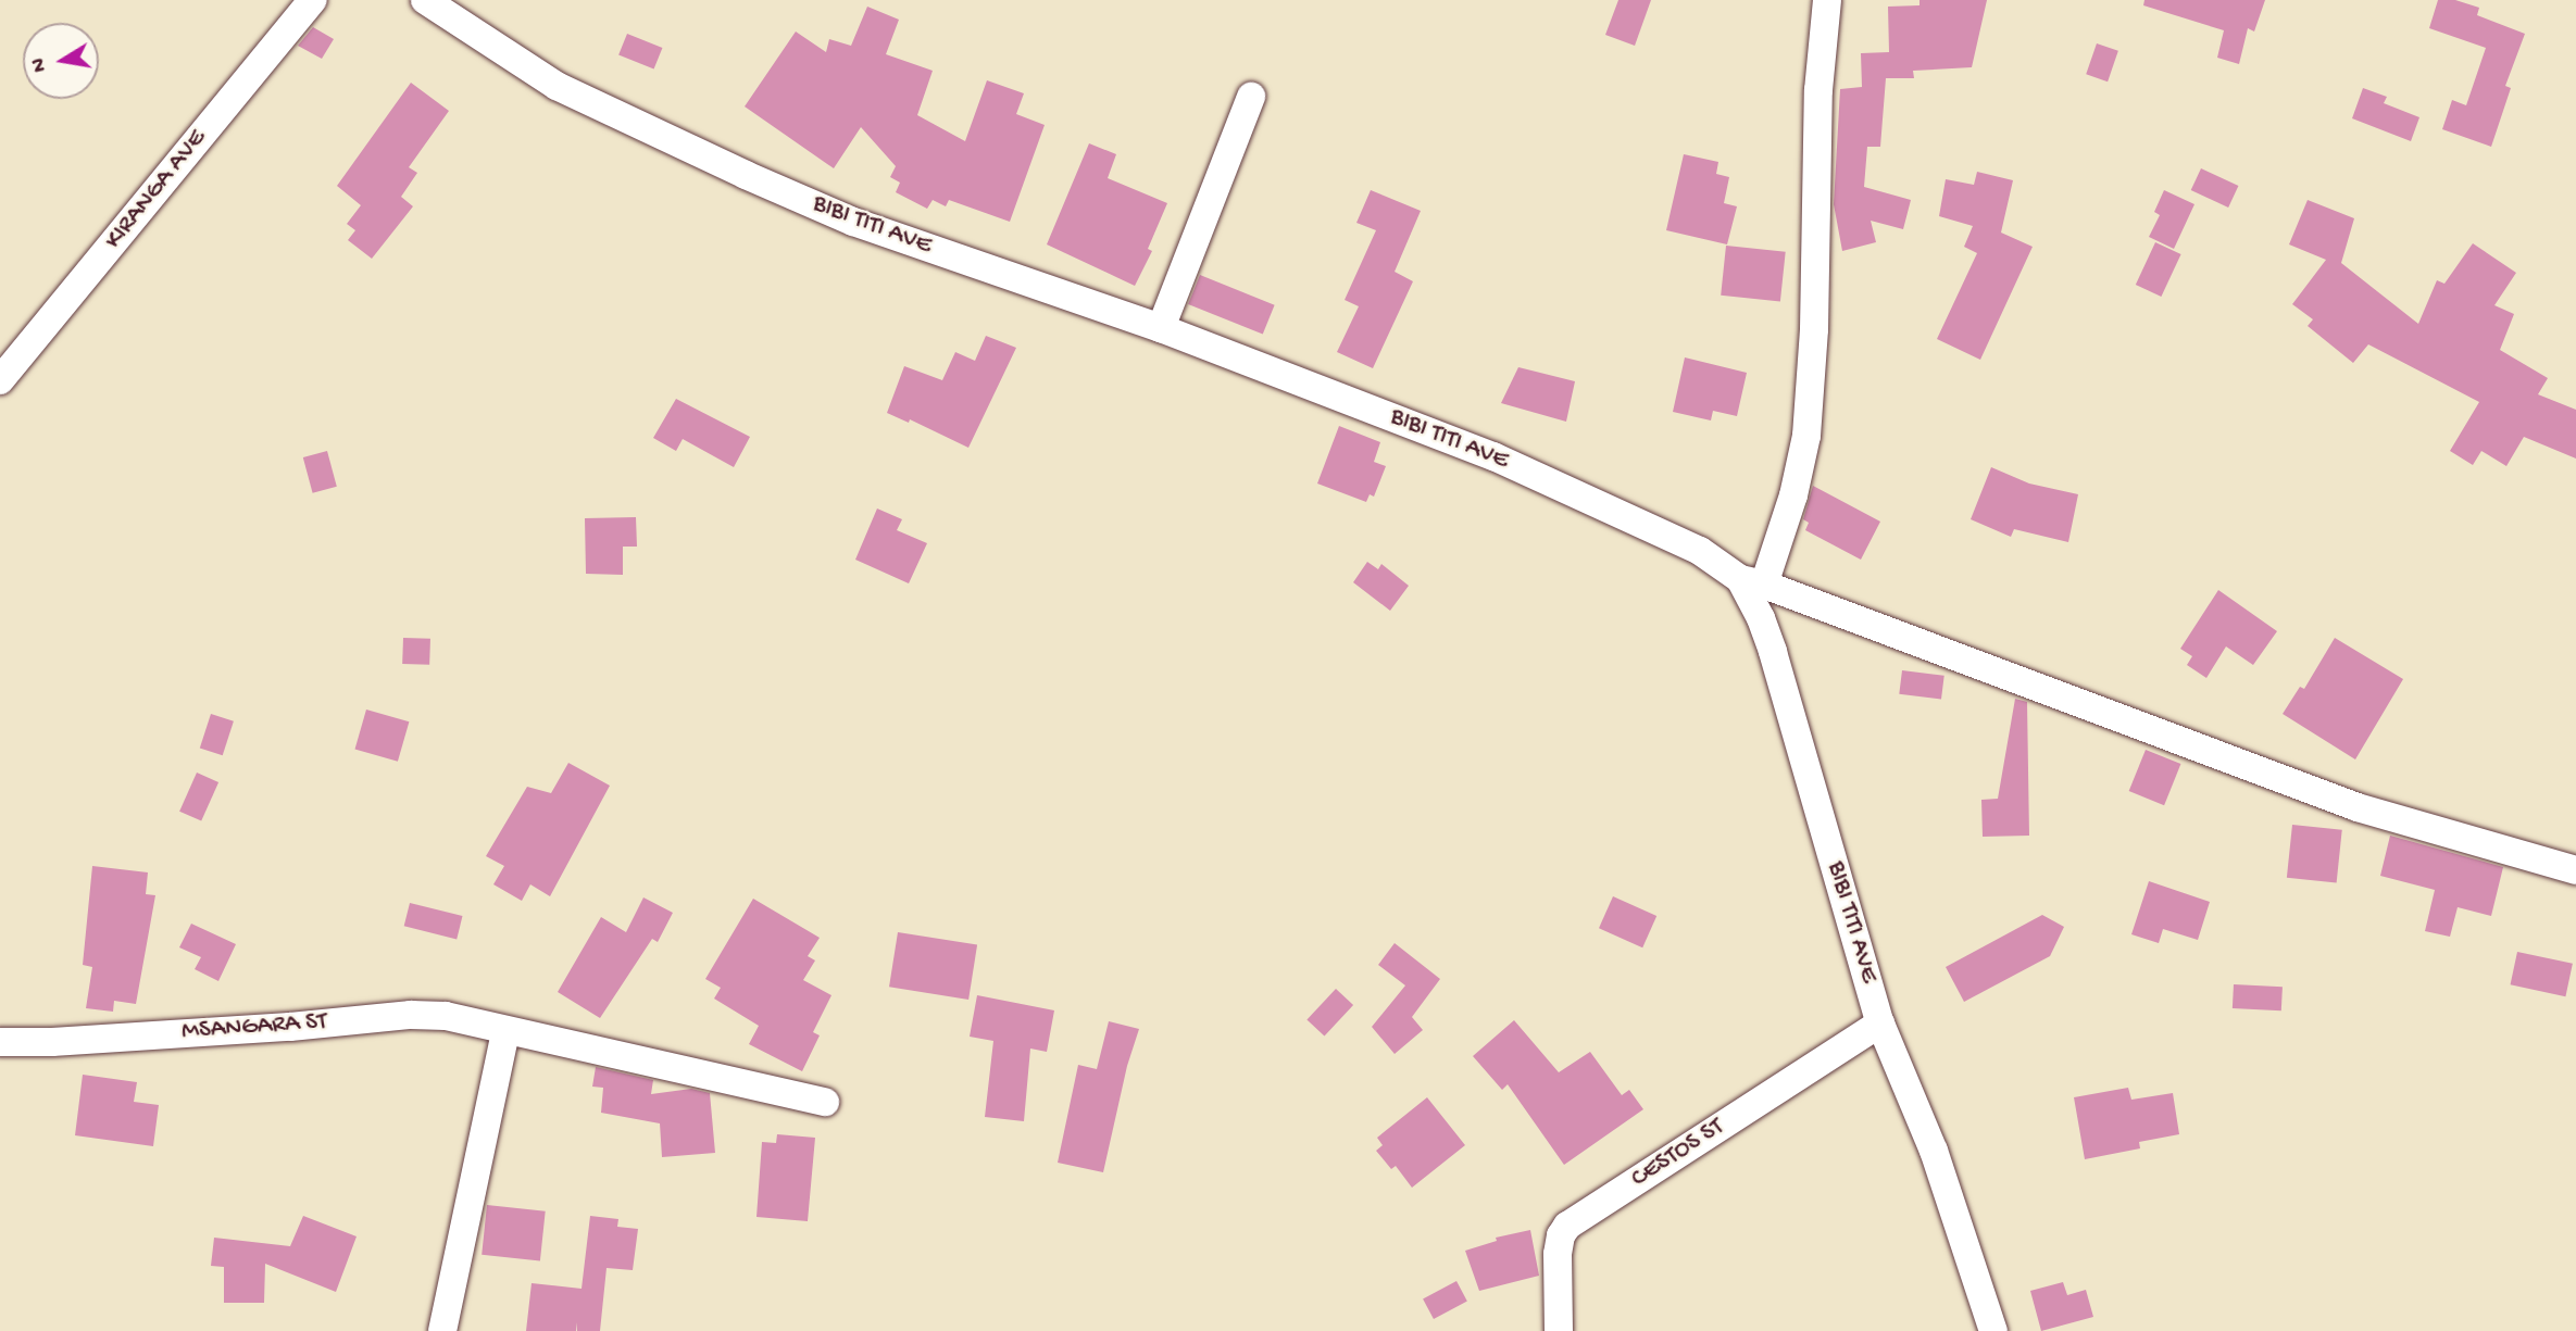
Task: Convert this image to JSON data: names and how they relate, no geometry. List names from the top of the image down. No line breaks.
{"streets":{"street":["KIRANGA AVE","BIBI TITI AVE","MSANGARA ST","CESTOS ST"]},"crossings":[["BIBI TITI AVE","CESTOS ST"]],"north":"left"}
